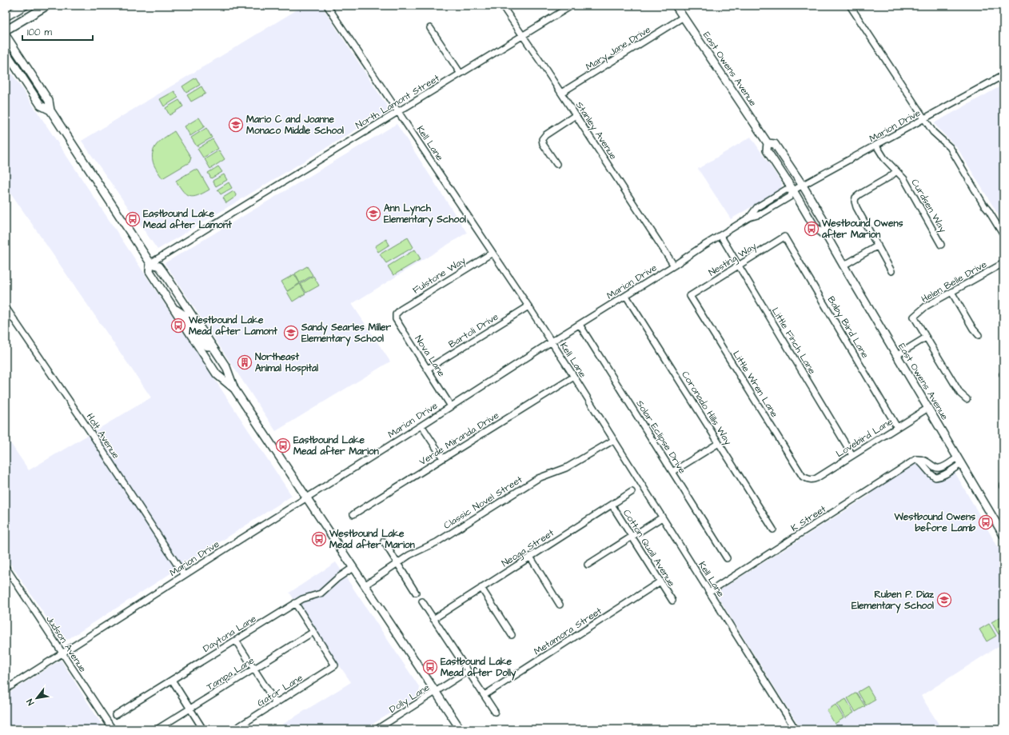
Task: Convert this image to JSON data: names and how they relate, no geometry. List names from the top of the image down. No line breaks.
{"streets":{"main road":["East Owens Avenue"],"street":["Mary Jane Drive","North Lamont Street","Marion Drive","Stanley Avenue","Kell Lane","Curdsen Way","Nesting Way","Fulstone Way","Helen Belle Drive","Baby Bird Lane","Bartoli Drive","Little Finch Lane","Nova Lane","Little Wren Lane","Coronado Hills Way","Holt Avenue","Solar Eclipse Drive","Lovebird Lane","Verde Miranda Drive","Classic Novel Street","K Street","Neoga Street","Cotton Quail Avenue","Metamora Street","Daytona Lane","Judson Avenue","Tampa Lane","Gator Lane","Dolly Lane"]},"crossings":[["Mary Jane Drive","East Owens Avenue"],["Mary Jane Drive","Stanley Avenue"],["East Owens Avenue","Marion Drive"],["East Owens Avenue","Lovebird Lane"],["North Lamont Street","Stanley Avenue"],["North Lamont Street","Kell Lane"],["Marion Drive","Stanley Avenue"],["Marion Drive","Kell Lane"],["Marion Drive","Curdsen Way"],["Marion Drive","Little Finch Lane"],["Marion Drive","Nova Lane"],["Marion Drive","Coronado Hills Way"],["Marion Drive","Holt Avenue"],["Marion Drive","Solar Eclipse Drive"],["Marion Drive","Judson Avenue"],["Kell Lane","Fulstone Way"],["Kell Lane","Bartoli Drive"],["Kell Lane","Verde Miranda Drive"],["Kell Lane","Classic Novel Street"],["Kell Lane","K Street"],["Nesting Way","Baby Bird Lane"],["Nesting Way","Little Finch Lane"],["Nesting Way","Little Wren Lane"],["Fulstone Way","Nova Lane"],["Baby Bird Lane","Lovebird Lane"],["Bartoli Drive","Nova Lane"],["Little Finch Lane","Lovebird Lane"],["Little Wren Lane","Lovebird Lane"],["Neoga Street","Cotton Quail Avenue"],["Cotton Quail Avenue","Metamora Street"],["Tampa Lane","Gator Lane"]],"places":{"school or university":["Mario C and Joanne Monaco Middle School","Ann Lynch Elementary School","Sandy Searles Miller Elementary School","Ruben P. Diaz Elementary School"],"bus stop":["Eastbound Lake Mead after Lamont","Westbound Owens after Marion","Westbound Lake Mead after Lamont","Eastbound Lake Mead after Marion","Westbound Owens before Lamb","Westbound Lake Mead after Marion","Eastbound Lake Mead after Dolly"],"building":["Northeast Animal Hospital"]},"scale_bar":"100 m","north":"bottom left"}
